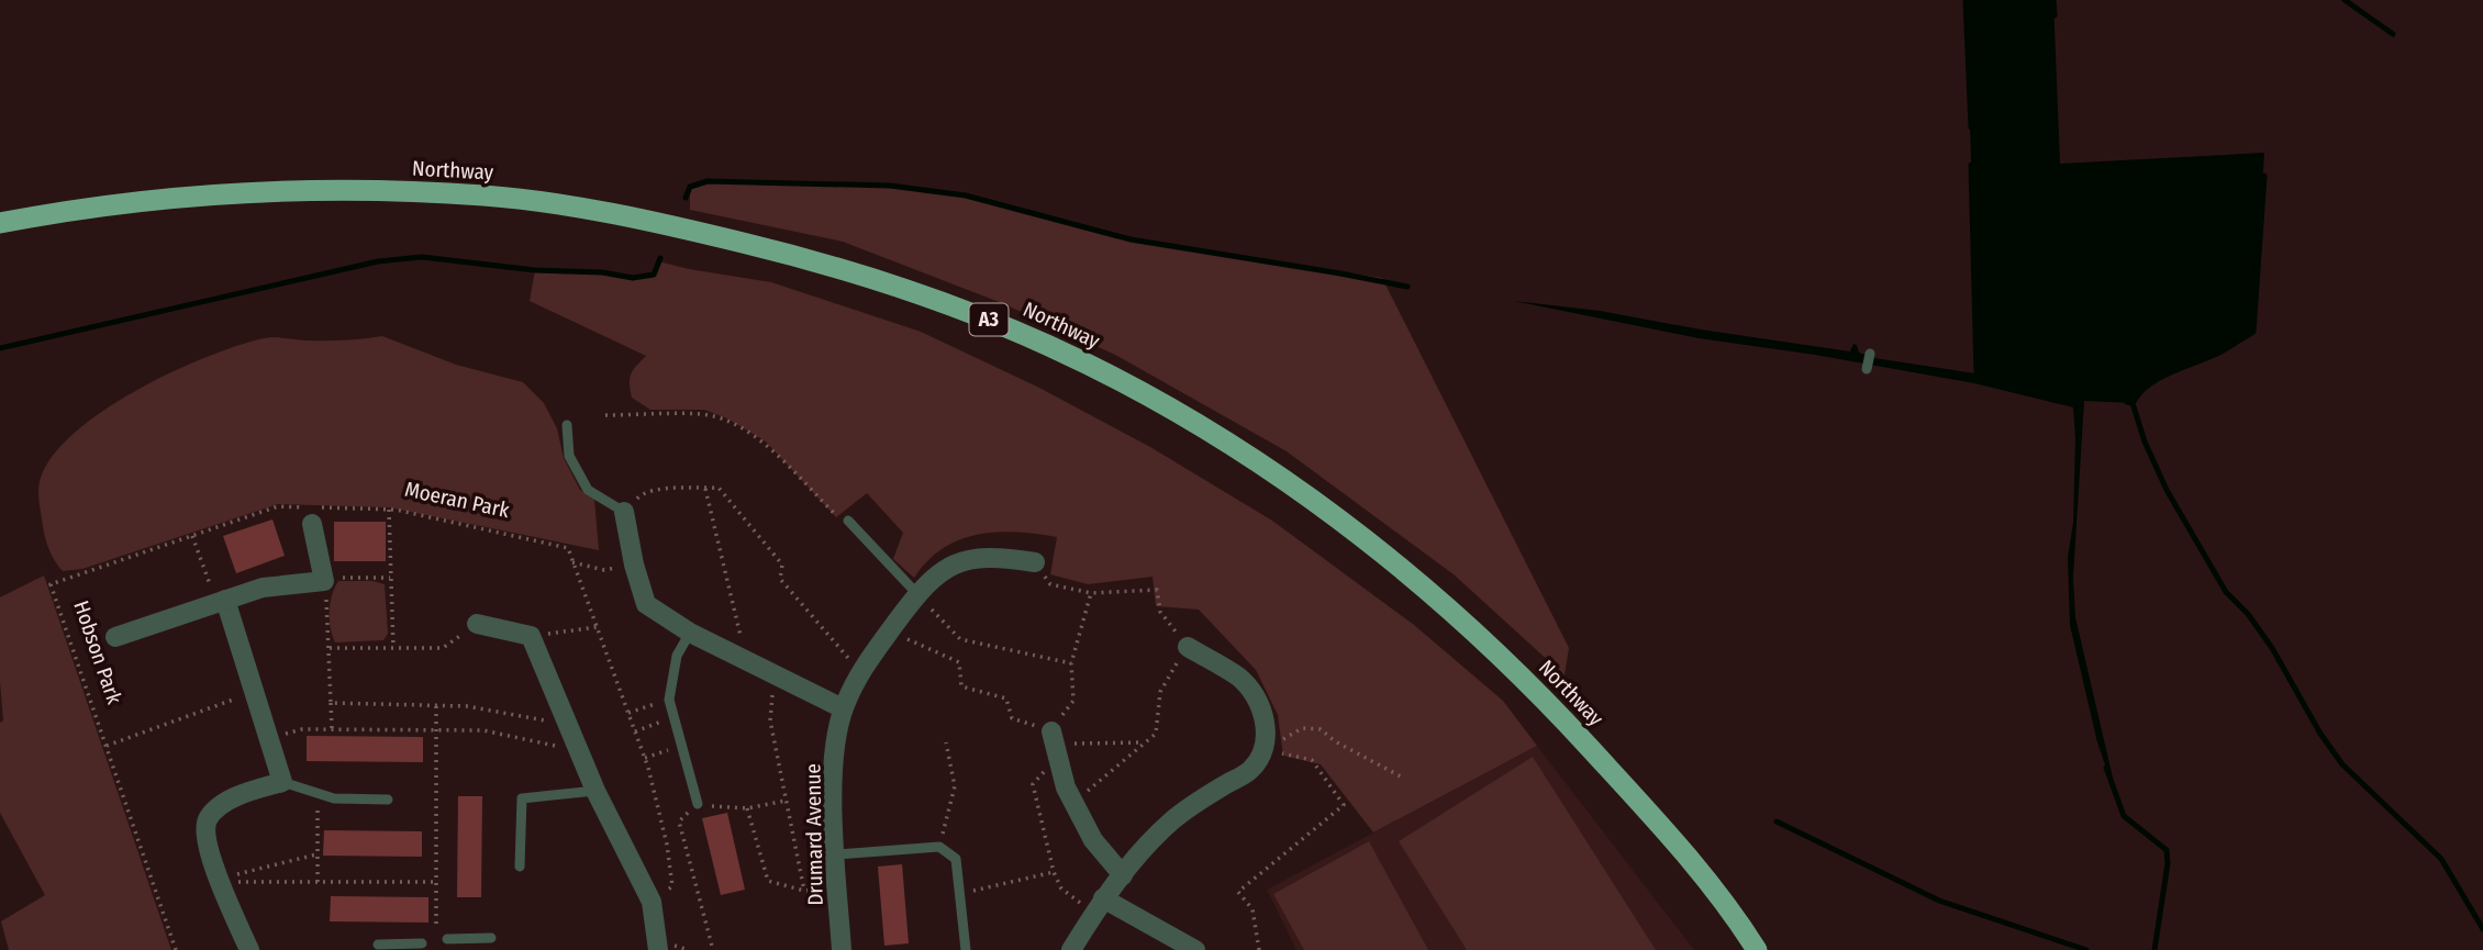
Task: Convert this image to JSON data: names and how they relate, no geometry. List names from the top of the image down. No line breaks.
{"streets":{"highway":["Northway","A3"],"street":["Hobson Park","Drumard Avenue"],"path":["Moeran Park"]}}
